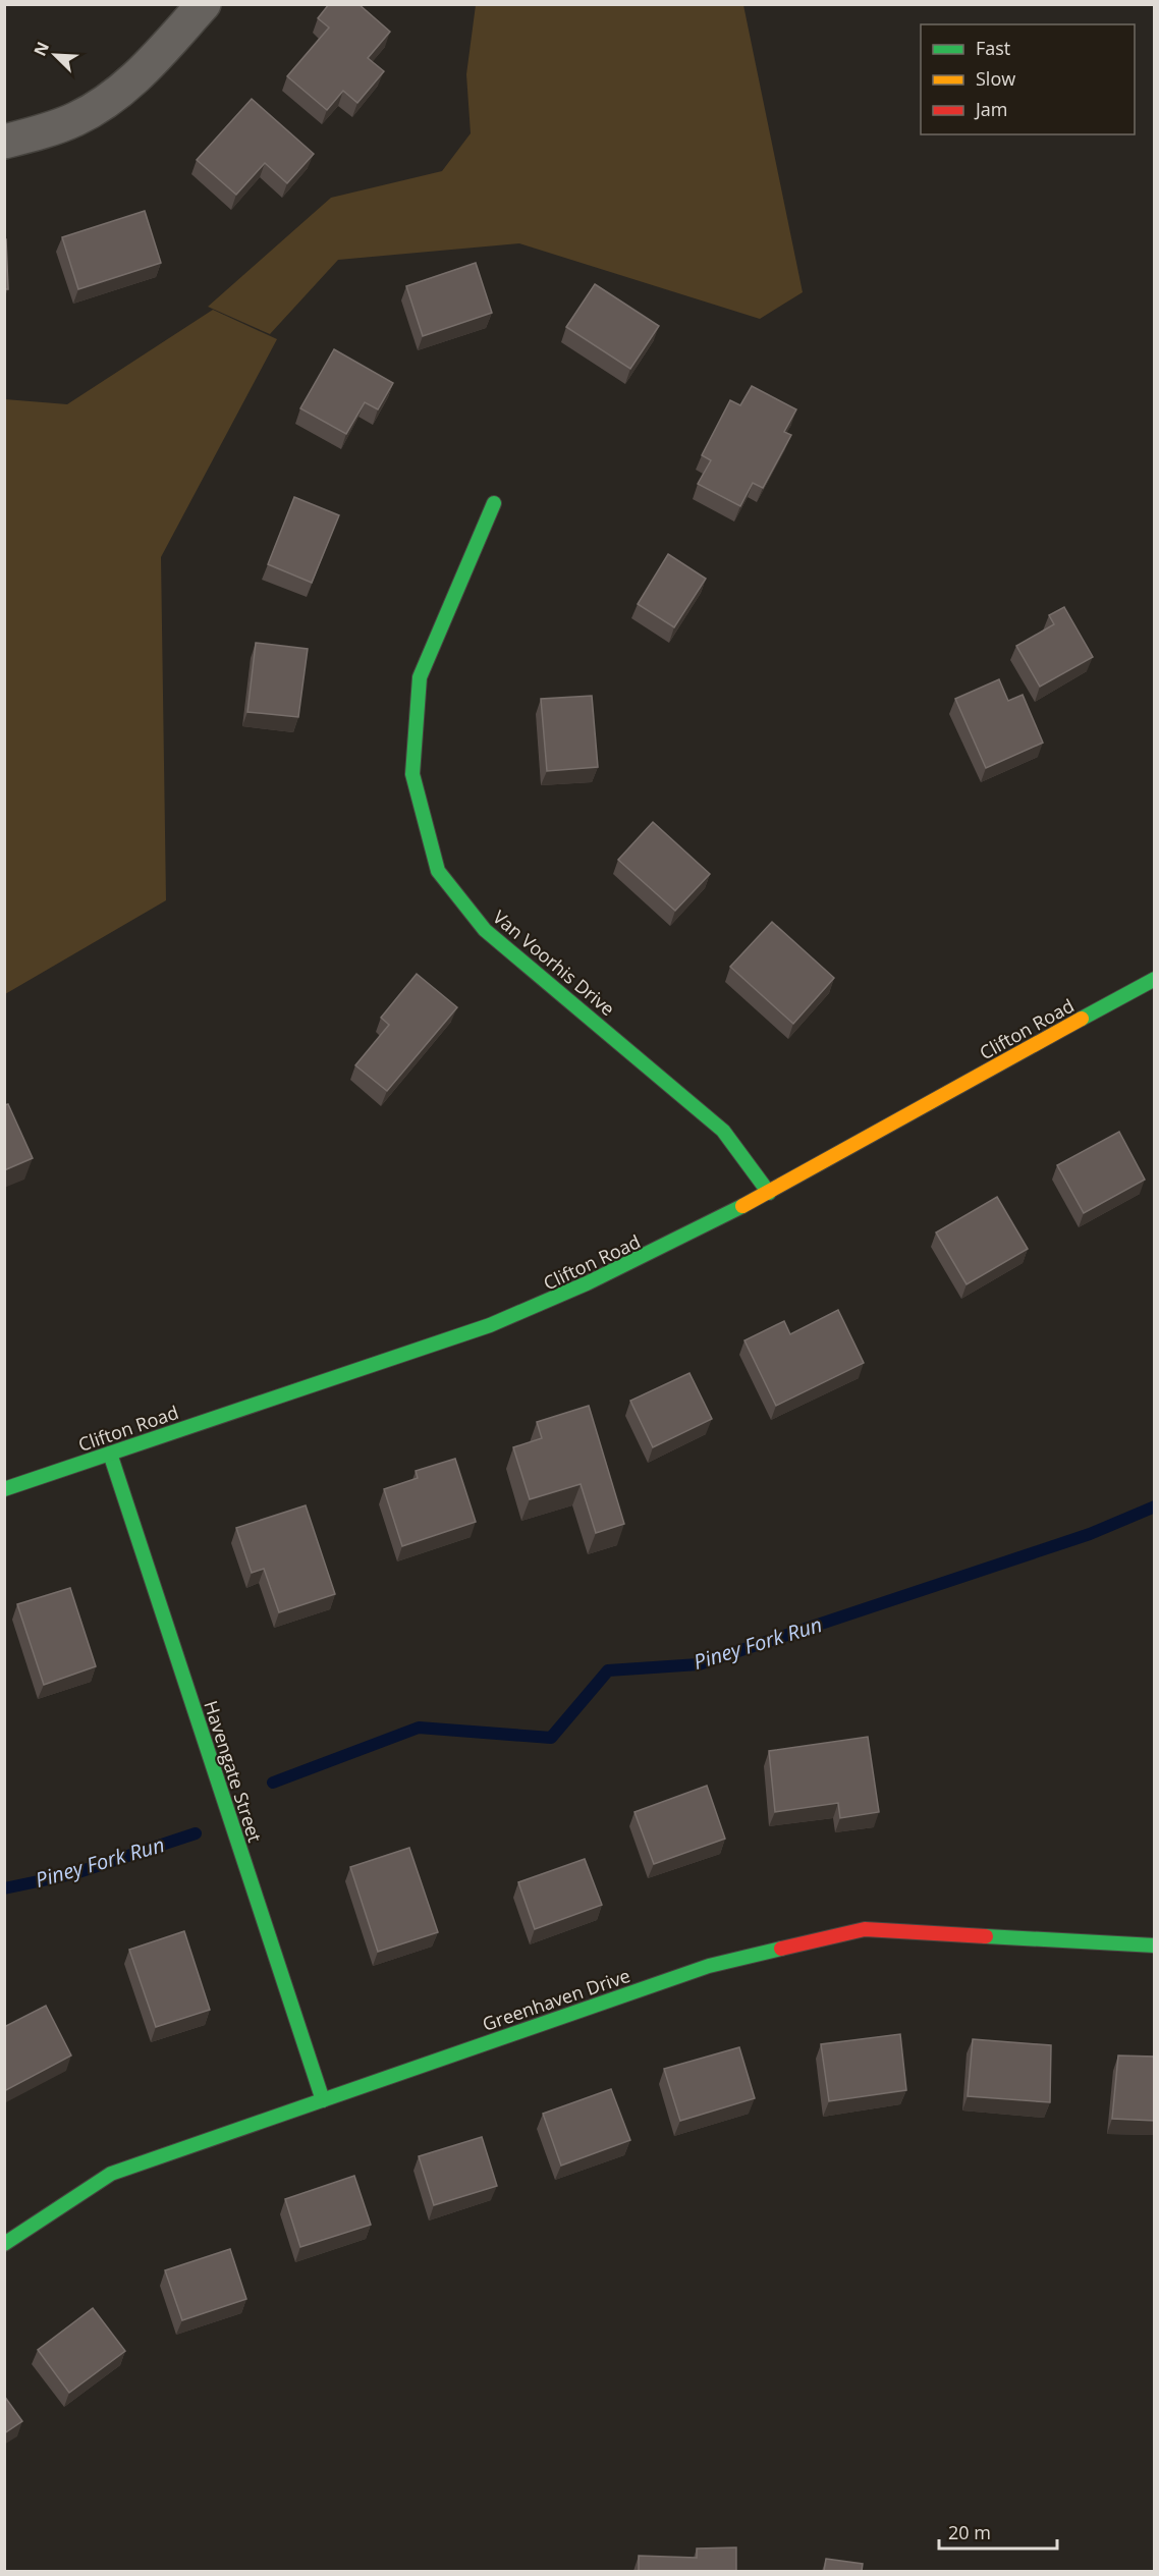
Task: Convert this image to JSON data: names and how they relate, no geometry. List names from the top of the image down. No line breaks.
{"streets":{"street":["Van Voorhis Drive","Clifton Road","Havengate Street","Greenhaven Drive"]},"crossings":[["Van Voorhis Drive","Clifton Road"],["Clifton Road","Havengate Street"],["Havengate Street","Greenhaven Drive"]],"water":["Piney Fork Run"],"legend":["Fast","Slow","Jam"],"scale_bar":"20 m","north":"top left"}
